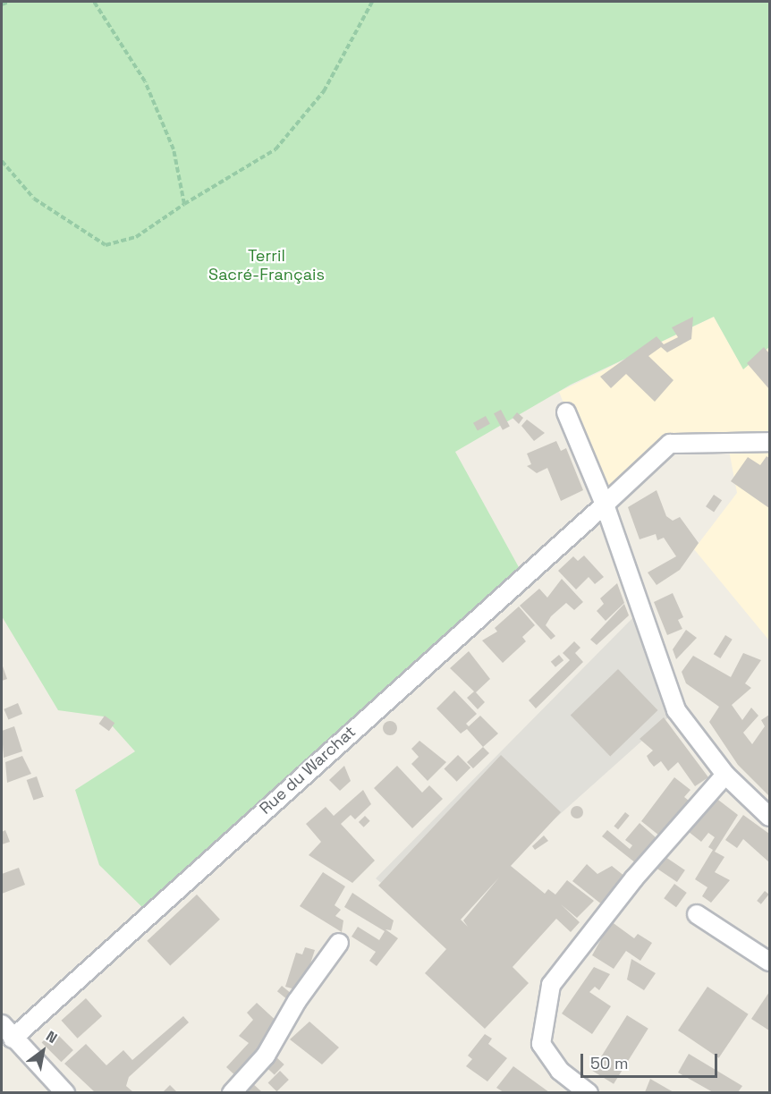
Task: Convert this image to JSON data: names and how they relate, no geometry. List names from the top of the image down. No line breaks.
{"streets":{"street":["Rue du Warchat"]},"parks":["Terril Sacré-Français"],"scale_bar":"50 m","north":"top right"}
